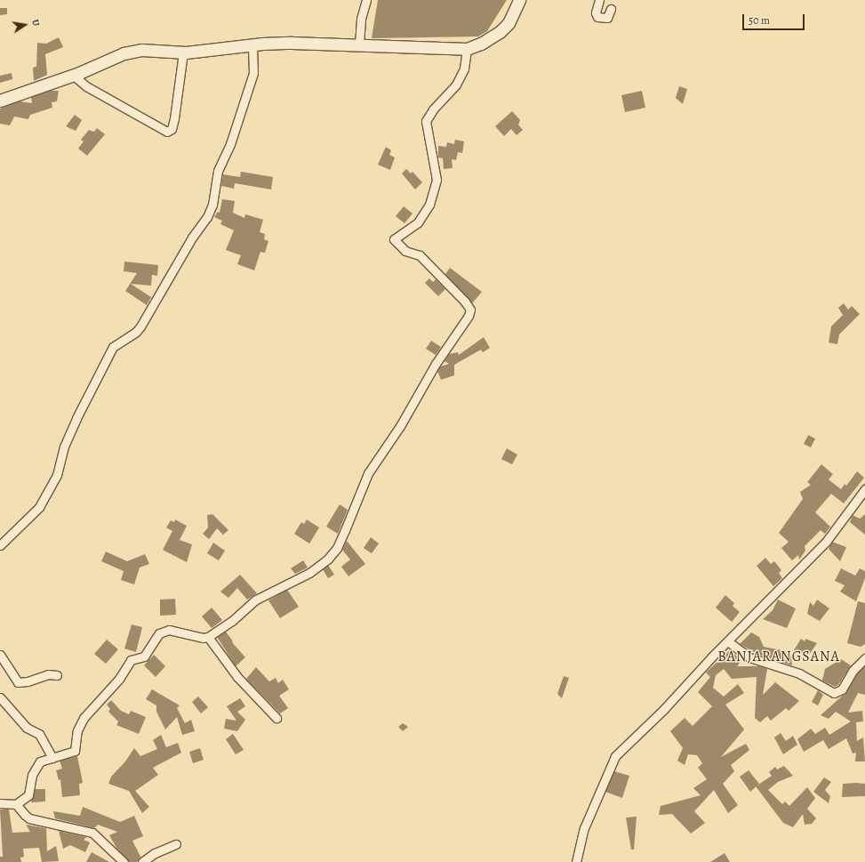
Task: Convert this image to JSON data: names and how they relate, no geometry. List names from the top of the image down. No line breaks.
{"districts":["BANJARANGSANA"],"scale_bar":"50 m","north":"right"}
